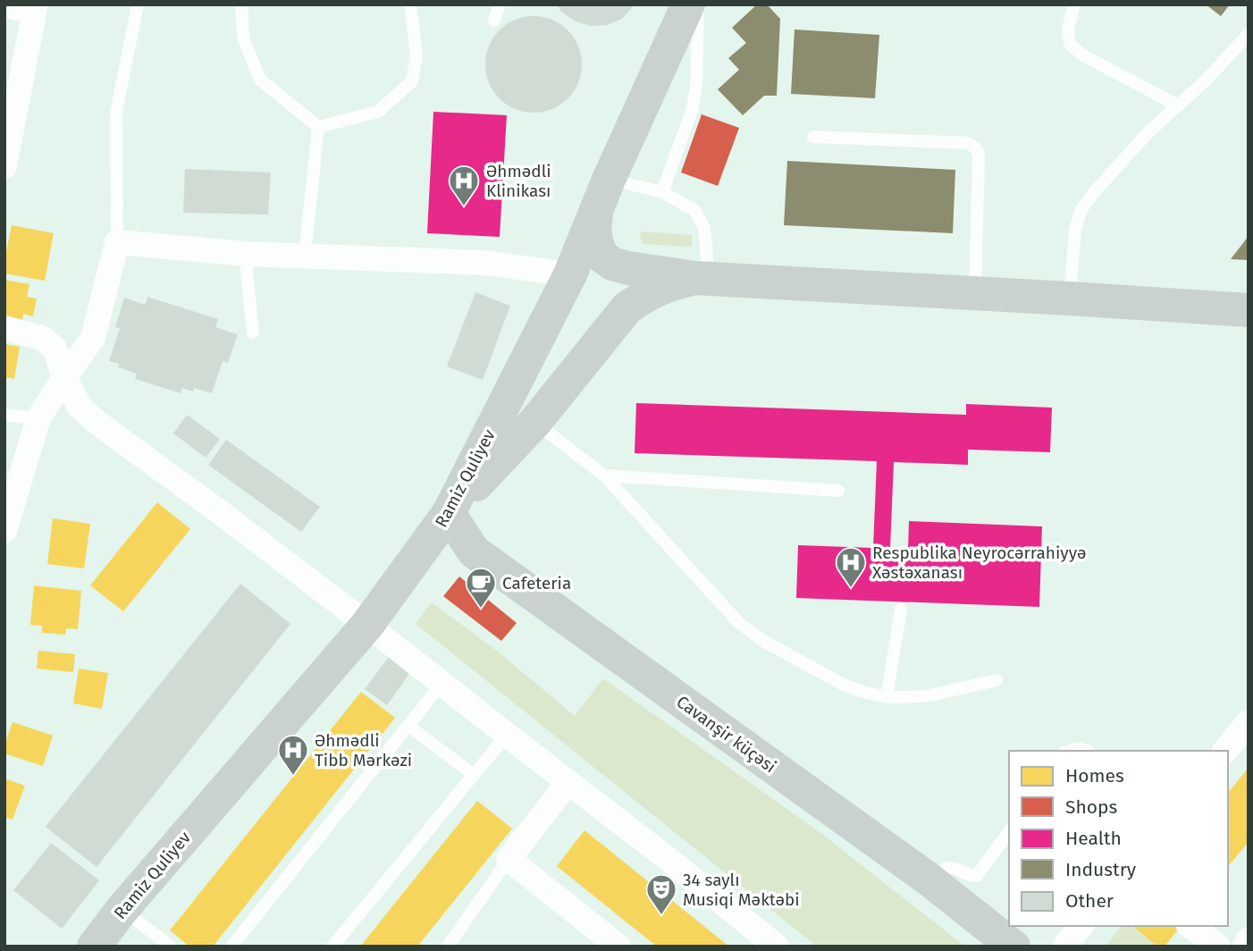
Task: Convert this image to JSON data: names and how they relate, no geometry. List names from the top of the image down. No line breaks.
{"streets":{"main road":["Ramiz Quliyev","Cavanşir küçəsi"]},"crossings":[["Ramiz Quliyev","Cavanşir küçəsi"]],"places":{"hospital":["Əhmədli Klinikası","Respublika Neyrocərrahiyyə Xəstəxanası","Əhmədli Tibb Mərkəzi"],"cafe":["Cafeteria"],"theatre":["34 saylı Musiqi Məktəbi"]},"legend":["Homes","Shops","Health","Industry","Other"]}
